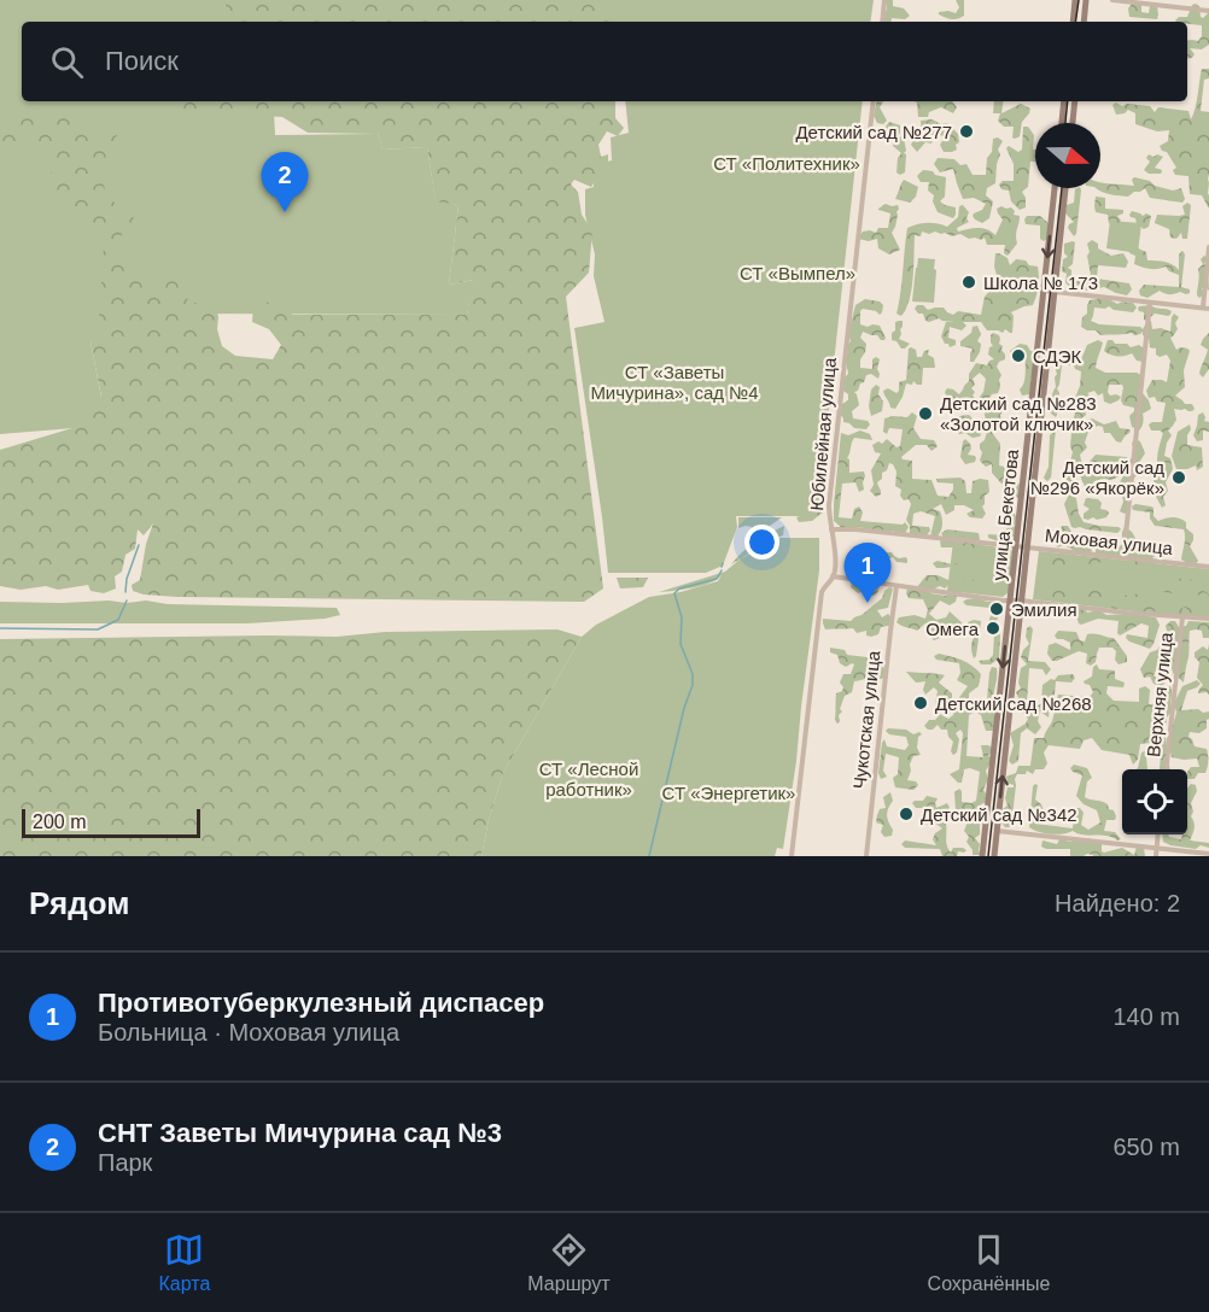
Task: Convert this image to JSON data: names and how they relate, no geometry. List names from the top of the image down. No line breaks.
{"streets":{"main road":["улица Бекетова"],"street":["Юбилейная улица","Моховая улица","Верхняя улица","Чукотская улица"]},"crossings":[["Юбилейная улица","Моховая улица"],["улица Бекетова","Моховая улица"]],"parks":["СТ «Политехник»","СТ «Вымпел»","СТ «Заветы Мичурина», сад №4","СТ «Лесной работник»","СТ «Энергетик»"],"places":["Детский сад №277","Школа № 173","СДЭК","Детский сад №283 «Золотой ключик»","Детский сад №296 «Якорёк»","Эмилия","Омега","Детский сад №268","Детский сад №342"],"scale_bar":"200 m","north":"right","page":{"search":"Поиск","pins":["2","1"],"scale":"200 m","heading":["Рядом","Найдено: 2"],"list":[{"mark":"1","name":"Противотуберкулезный диспасер","note":"Больница · Моховая улица","value":"140 m"},{"mark":"2","name":"СНТ Заветы Мичурина сад №3","note":"Парк","value":"650 m"}],"nav":["Карта","Маршрут","Сохранённые"]}}
